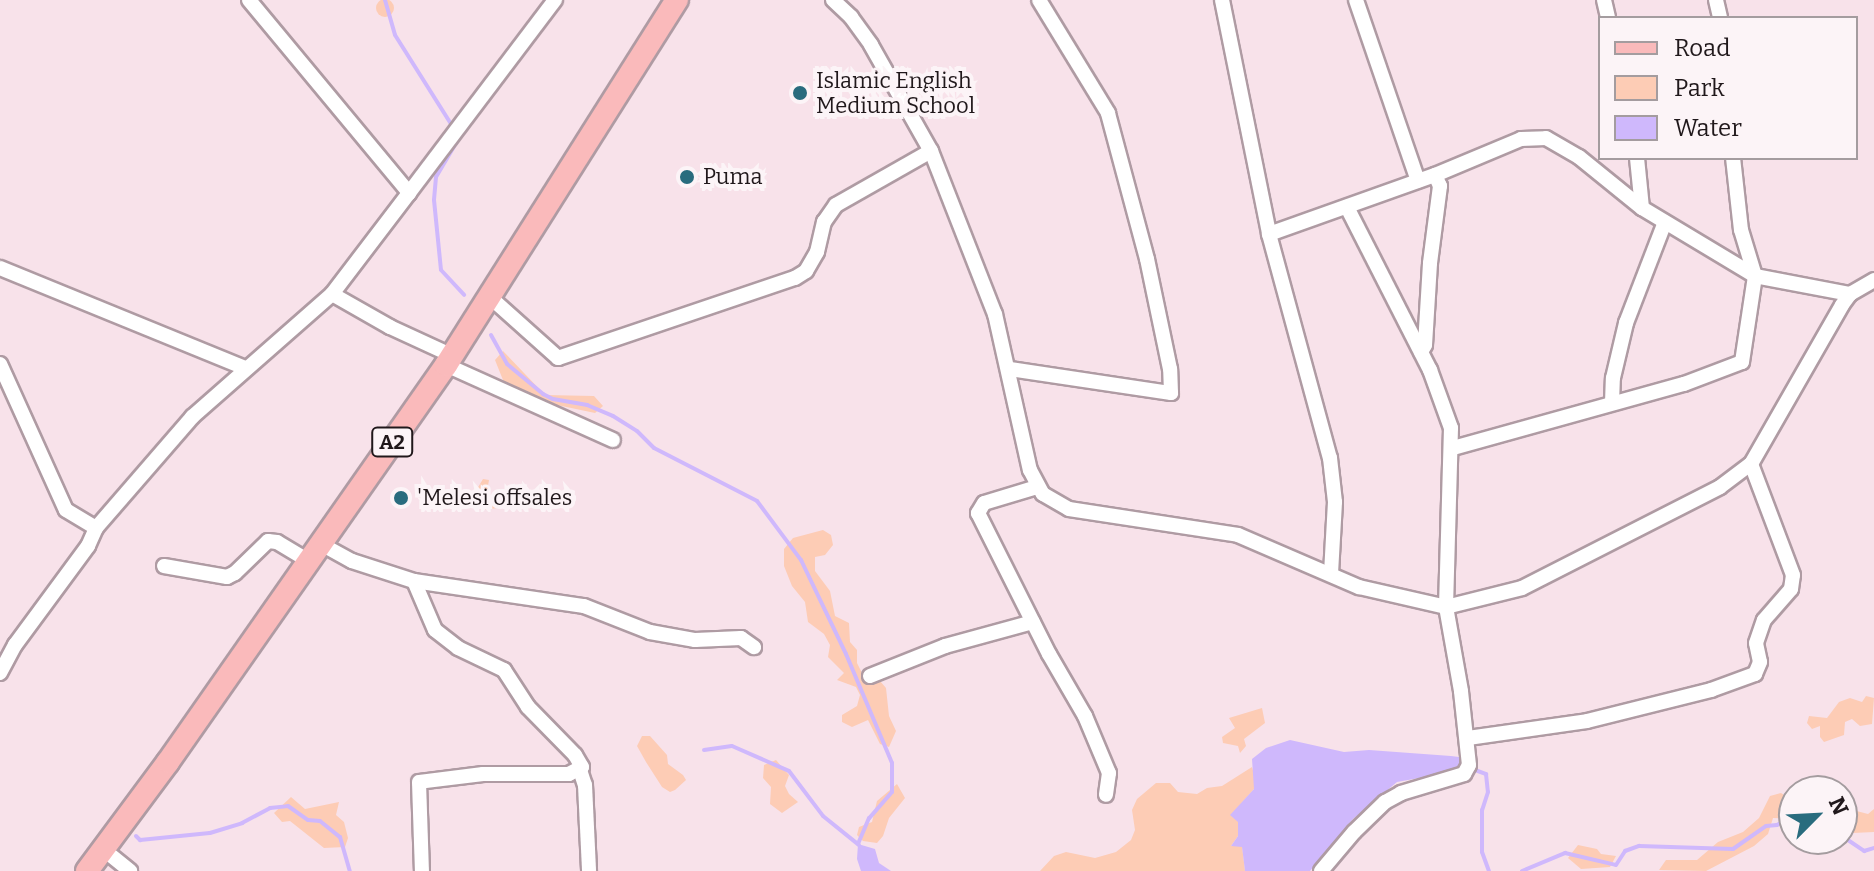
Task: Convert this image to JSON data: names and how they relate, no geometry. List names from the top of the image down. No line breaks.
{"streets":{"main road":["A2"]},"places":["Islamic English Medium School","Puma","'Melesi offsales"],"legend":["Road","Park","Water"],"north":"top right"}
